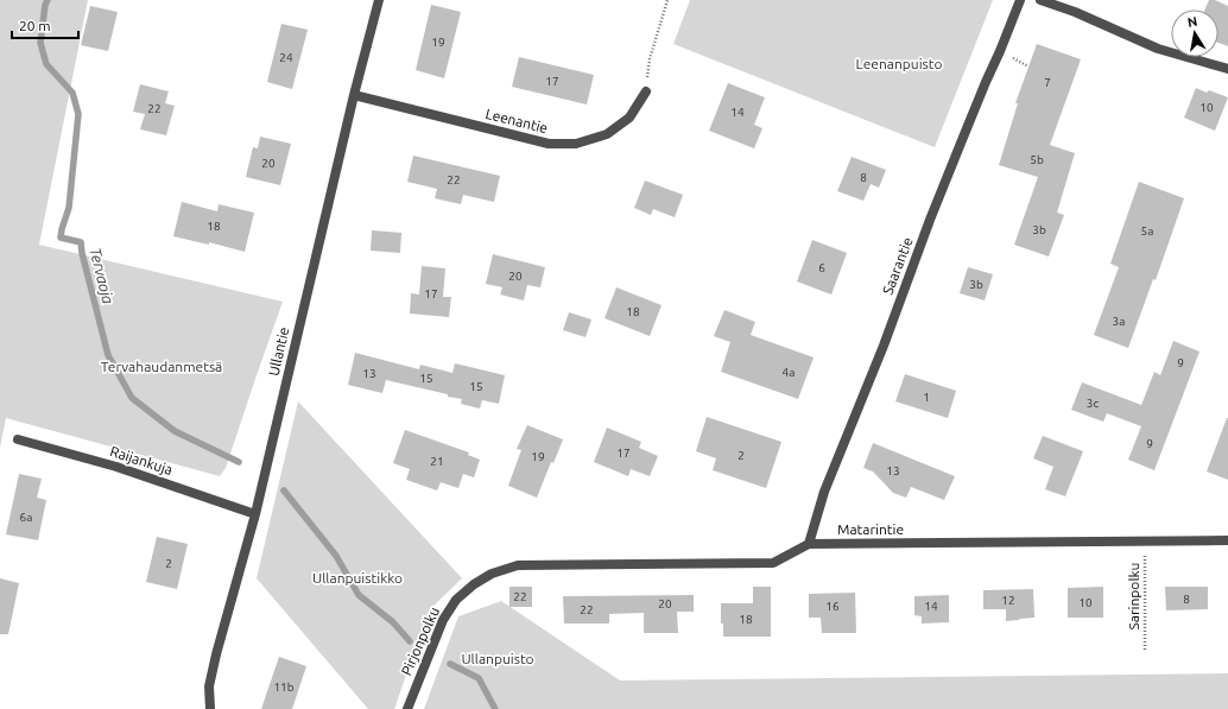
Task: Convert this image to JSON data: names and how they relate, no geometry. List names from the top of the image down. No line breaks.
{"streets":{"street":["Leenantie","Saarantie","Ullantie","Raijankuja","Matarintie","Pirjonpolku"],"path":["Sarinpolku"]},"crossings":[["Leenantie","Ullantie"],["Saarantie","Matarintie"],["Ullantie","Raijankuja"],["Matarintie","Sarinpolku"],["Matarintie","Pirjonpolku"]],"water":["Tervaoja"],"parks":["Leenanpuisto","Tervahaudanmetsä","Ullanpuistikko","Ullanpuisto"],"house_numbers":["19","24","17","7","10","22","14","5b","20","8","22","18","3b","5a","6","20","3b","17","18","3a","9","4a","13","15","15","1","3c","9","17","2","19","21","13","6a","2","22","8","12","10","20","16","14","22","18","11b"],"scale_bar":"20 m","north":"top"}
